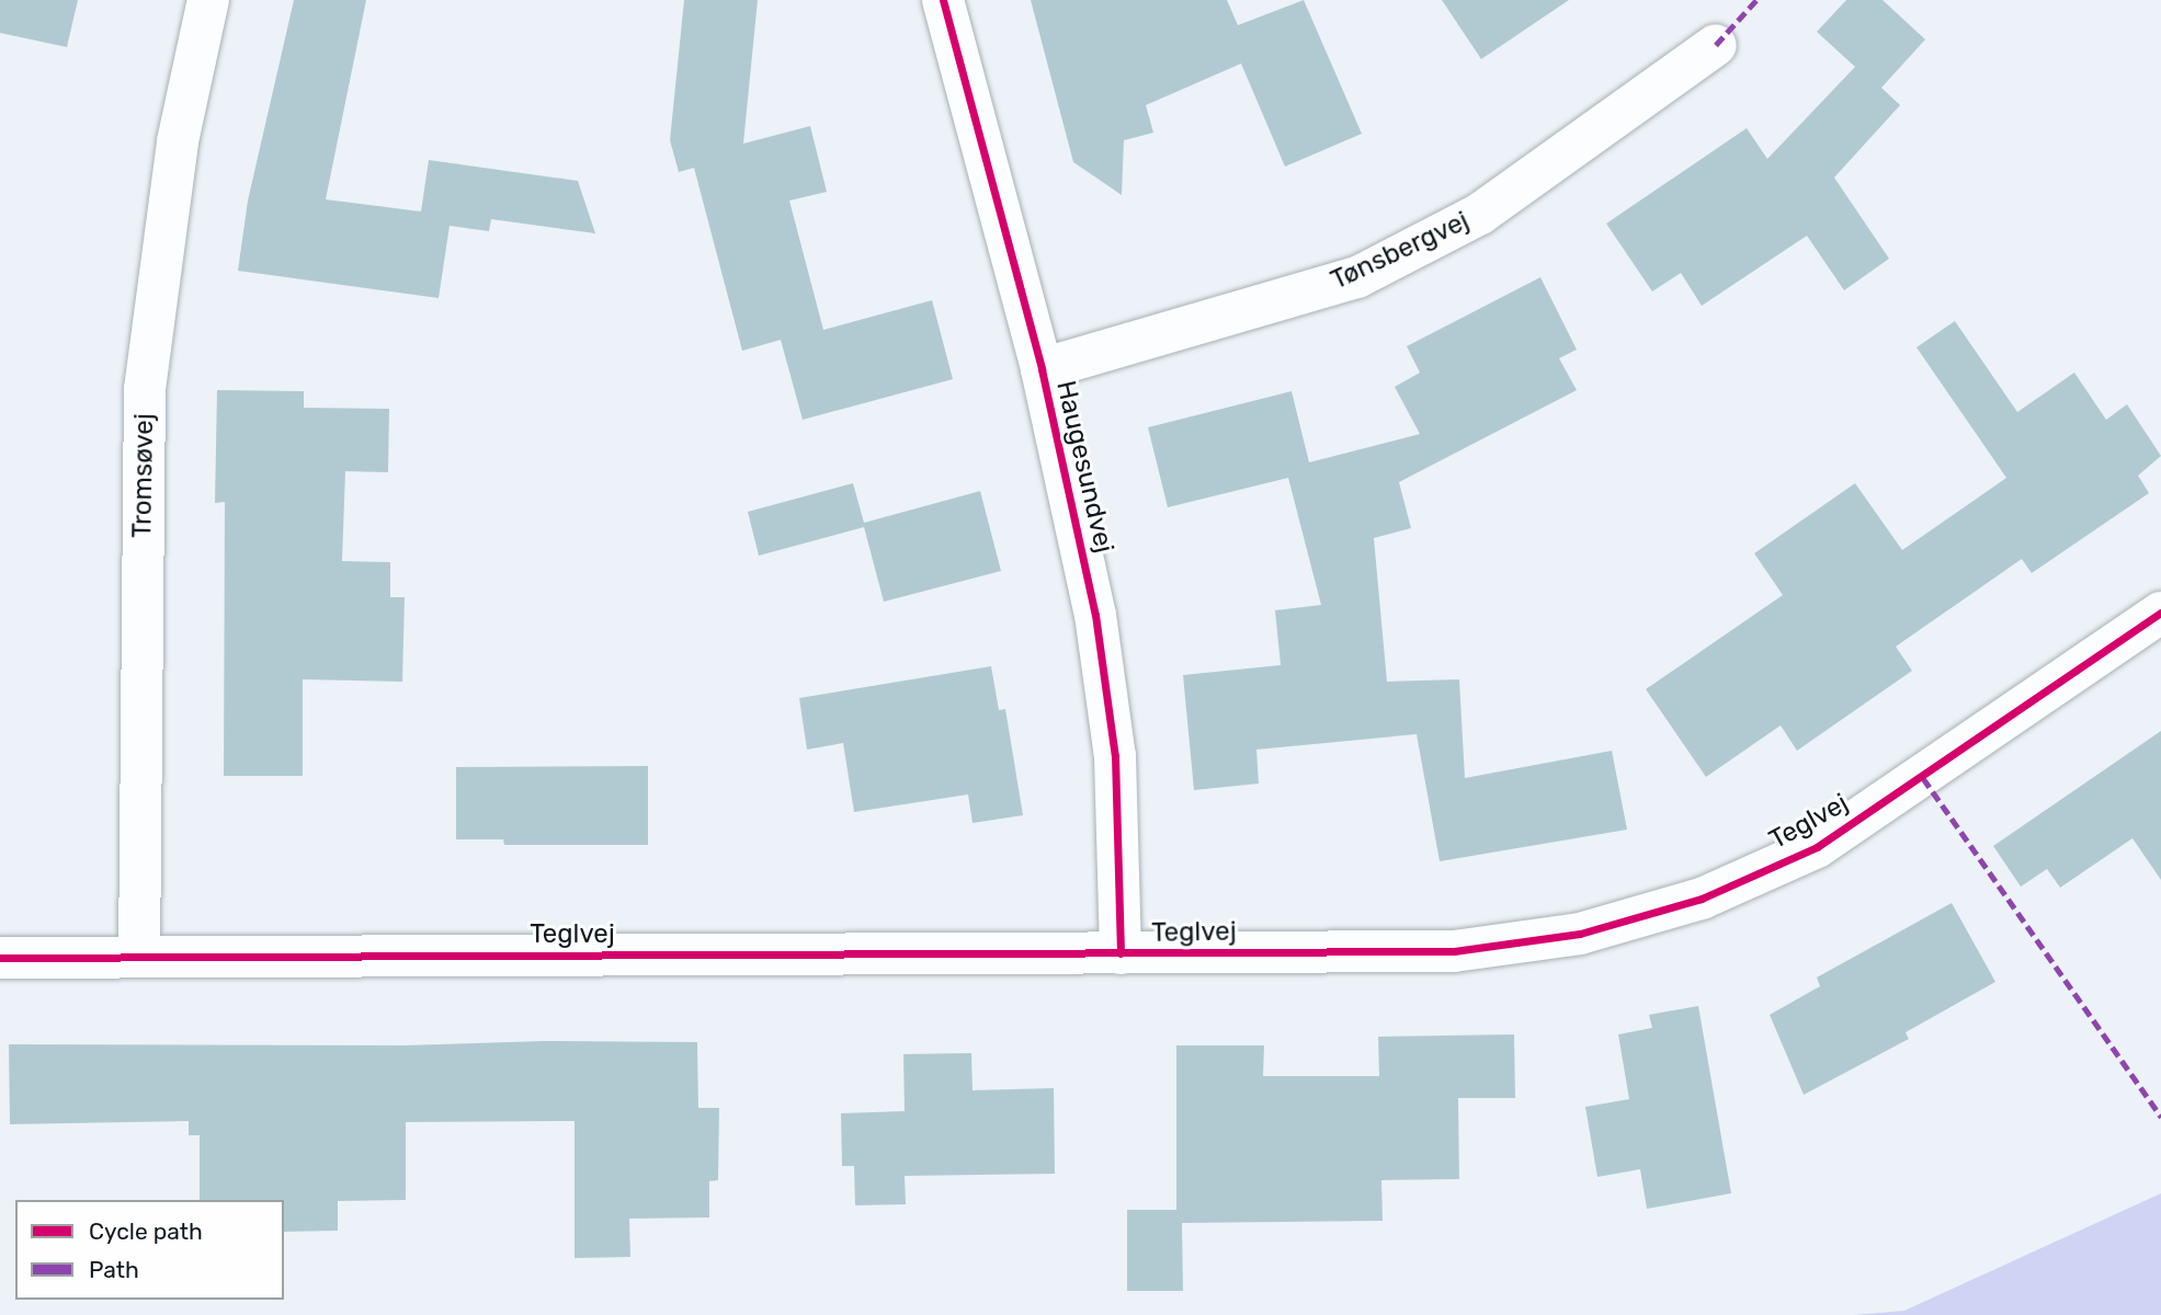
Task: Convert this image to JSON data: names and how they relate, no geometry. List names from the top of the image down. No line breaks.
{"streets":{"street":["Tønsbergvej","Haugesundvej","Tromsøvej","Teglvej"]},"crossings":[["Tønsbergvej","Haugesundvej"],["Haugesundvej","Teglvej"],["Tromsøvej","Teglvej"]],"legend":["Cycle path","Path"]}
